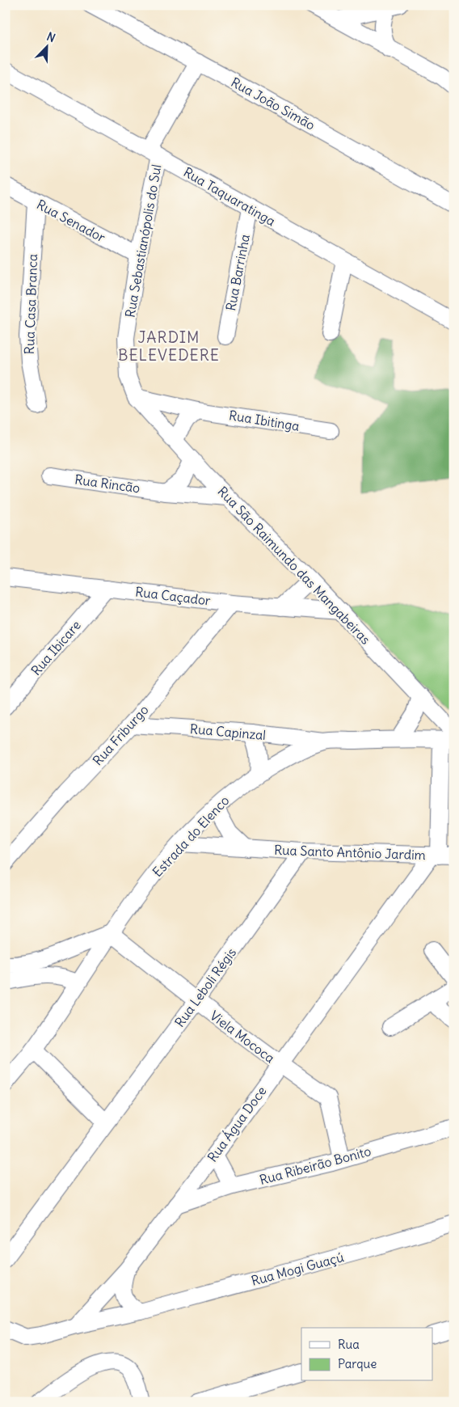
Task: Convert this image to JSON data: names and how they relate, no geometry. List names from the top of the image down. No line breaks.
{"streets":{"street":["Rua João Simão","Rua Taquaratinga","Rua Senador","Rua Sebastianópolis do Sul","Rua Barrinha","Rua Casa Branca","Rua Ibitinga","Rua Rincão","Rua São Raimundo das Mangabeiras","Rua Caçador","Rua Ibicare","Rua Capinzal","Rua Friburgo","Estrada do Elenco","Rua Santo Antônio Jardim","Rua Leboli Régis","Viela Mococa","Rua Água Doce","Rua Ribeirão Bonito","Rua Mogi Guaçú"]},"crossings":[["Rua João Simão","Rua Sebastianópolis do Sul"],["Rua Taquaratinga","Rua Sebastianópolis do Sul"],["Rua Taquaratinga","Rua Barrinha"],["Rua Senador","Rua Sebastianópolis do Sul"],["Rua Senador","Rua Casa Branca"],["Rua Sebastianópolis do Sul","Rua Ibitinga"],["Rua Sebastianópolis do Sul","Rua São Raimundo das Mangabeiras"],["Rua Ibitinga","Rua São Raimundo das Mangabeiras"],["Rua Rincão","Rua São Raimundo das Mangabeiras"],["Rua São Raimundo das Mangabeiras","Rua Caçador"],["Rua São Raimundo das Mangabeiras","Estrada do Elenco"],["Rua Caçador","Rua Ibicare"],["Rua Caçador","Rua Friburgo"],["Rua Capinzal","Rua Friburgo"],["Rua Capinzal","Estrada do Elenco"],["Estrada do Elenco","Rua Santo Antônio Jardim"],["Estrada do Elenco","Viela Mococa"],["Rua Santo Antônio Jardim","Rua Leboli Régis"],["Rua Santo Antônio Jardim","Rua Água Doce"],["Rua Leboli Régis","Viela Mococa"],["Viela Mococa","Rua Água Doce"],["Viela Mococa","Rua Ribeirão Bonito"],["Rua Água Doce","Rua Ribeirão Bonito"],["Rua Água Doce","Rua Mogi Guaçú"]],"districts":["JARDIM BELEVEDERE"],"legend":["Rua","Parque"],"north":"top right"}
